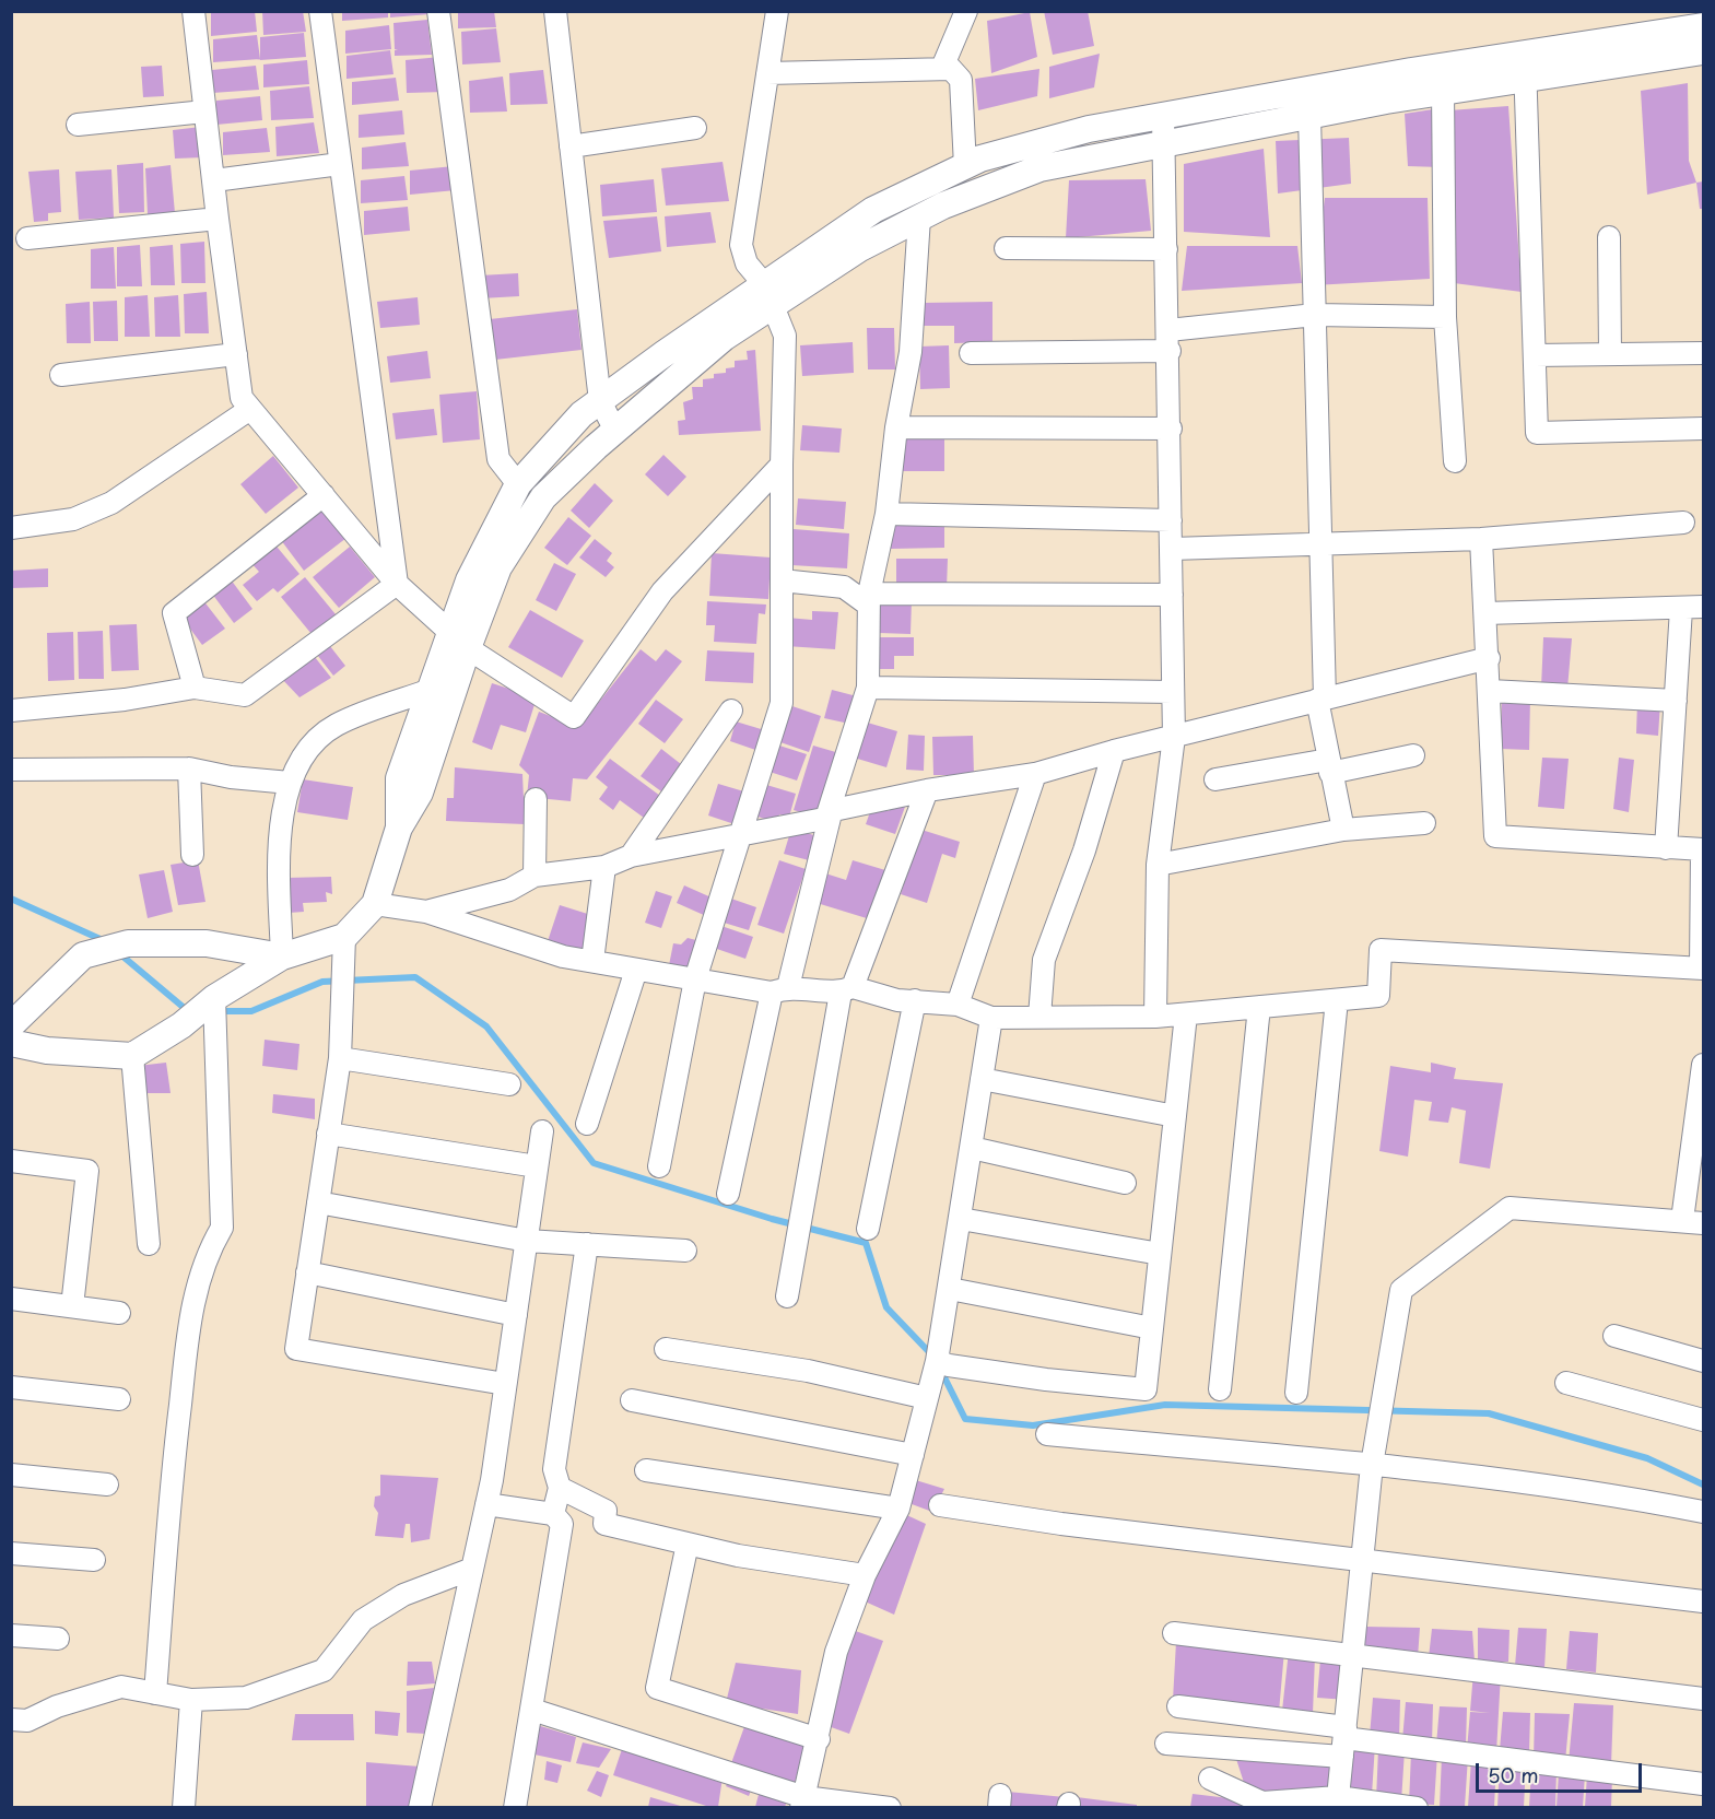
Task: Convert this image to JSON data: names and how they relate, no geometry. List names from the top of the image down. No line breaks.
{"scale_bar":"50 m"}
